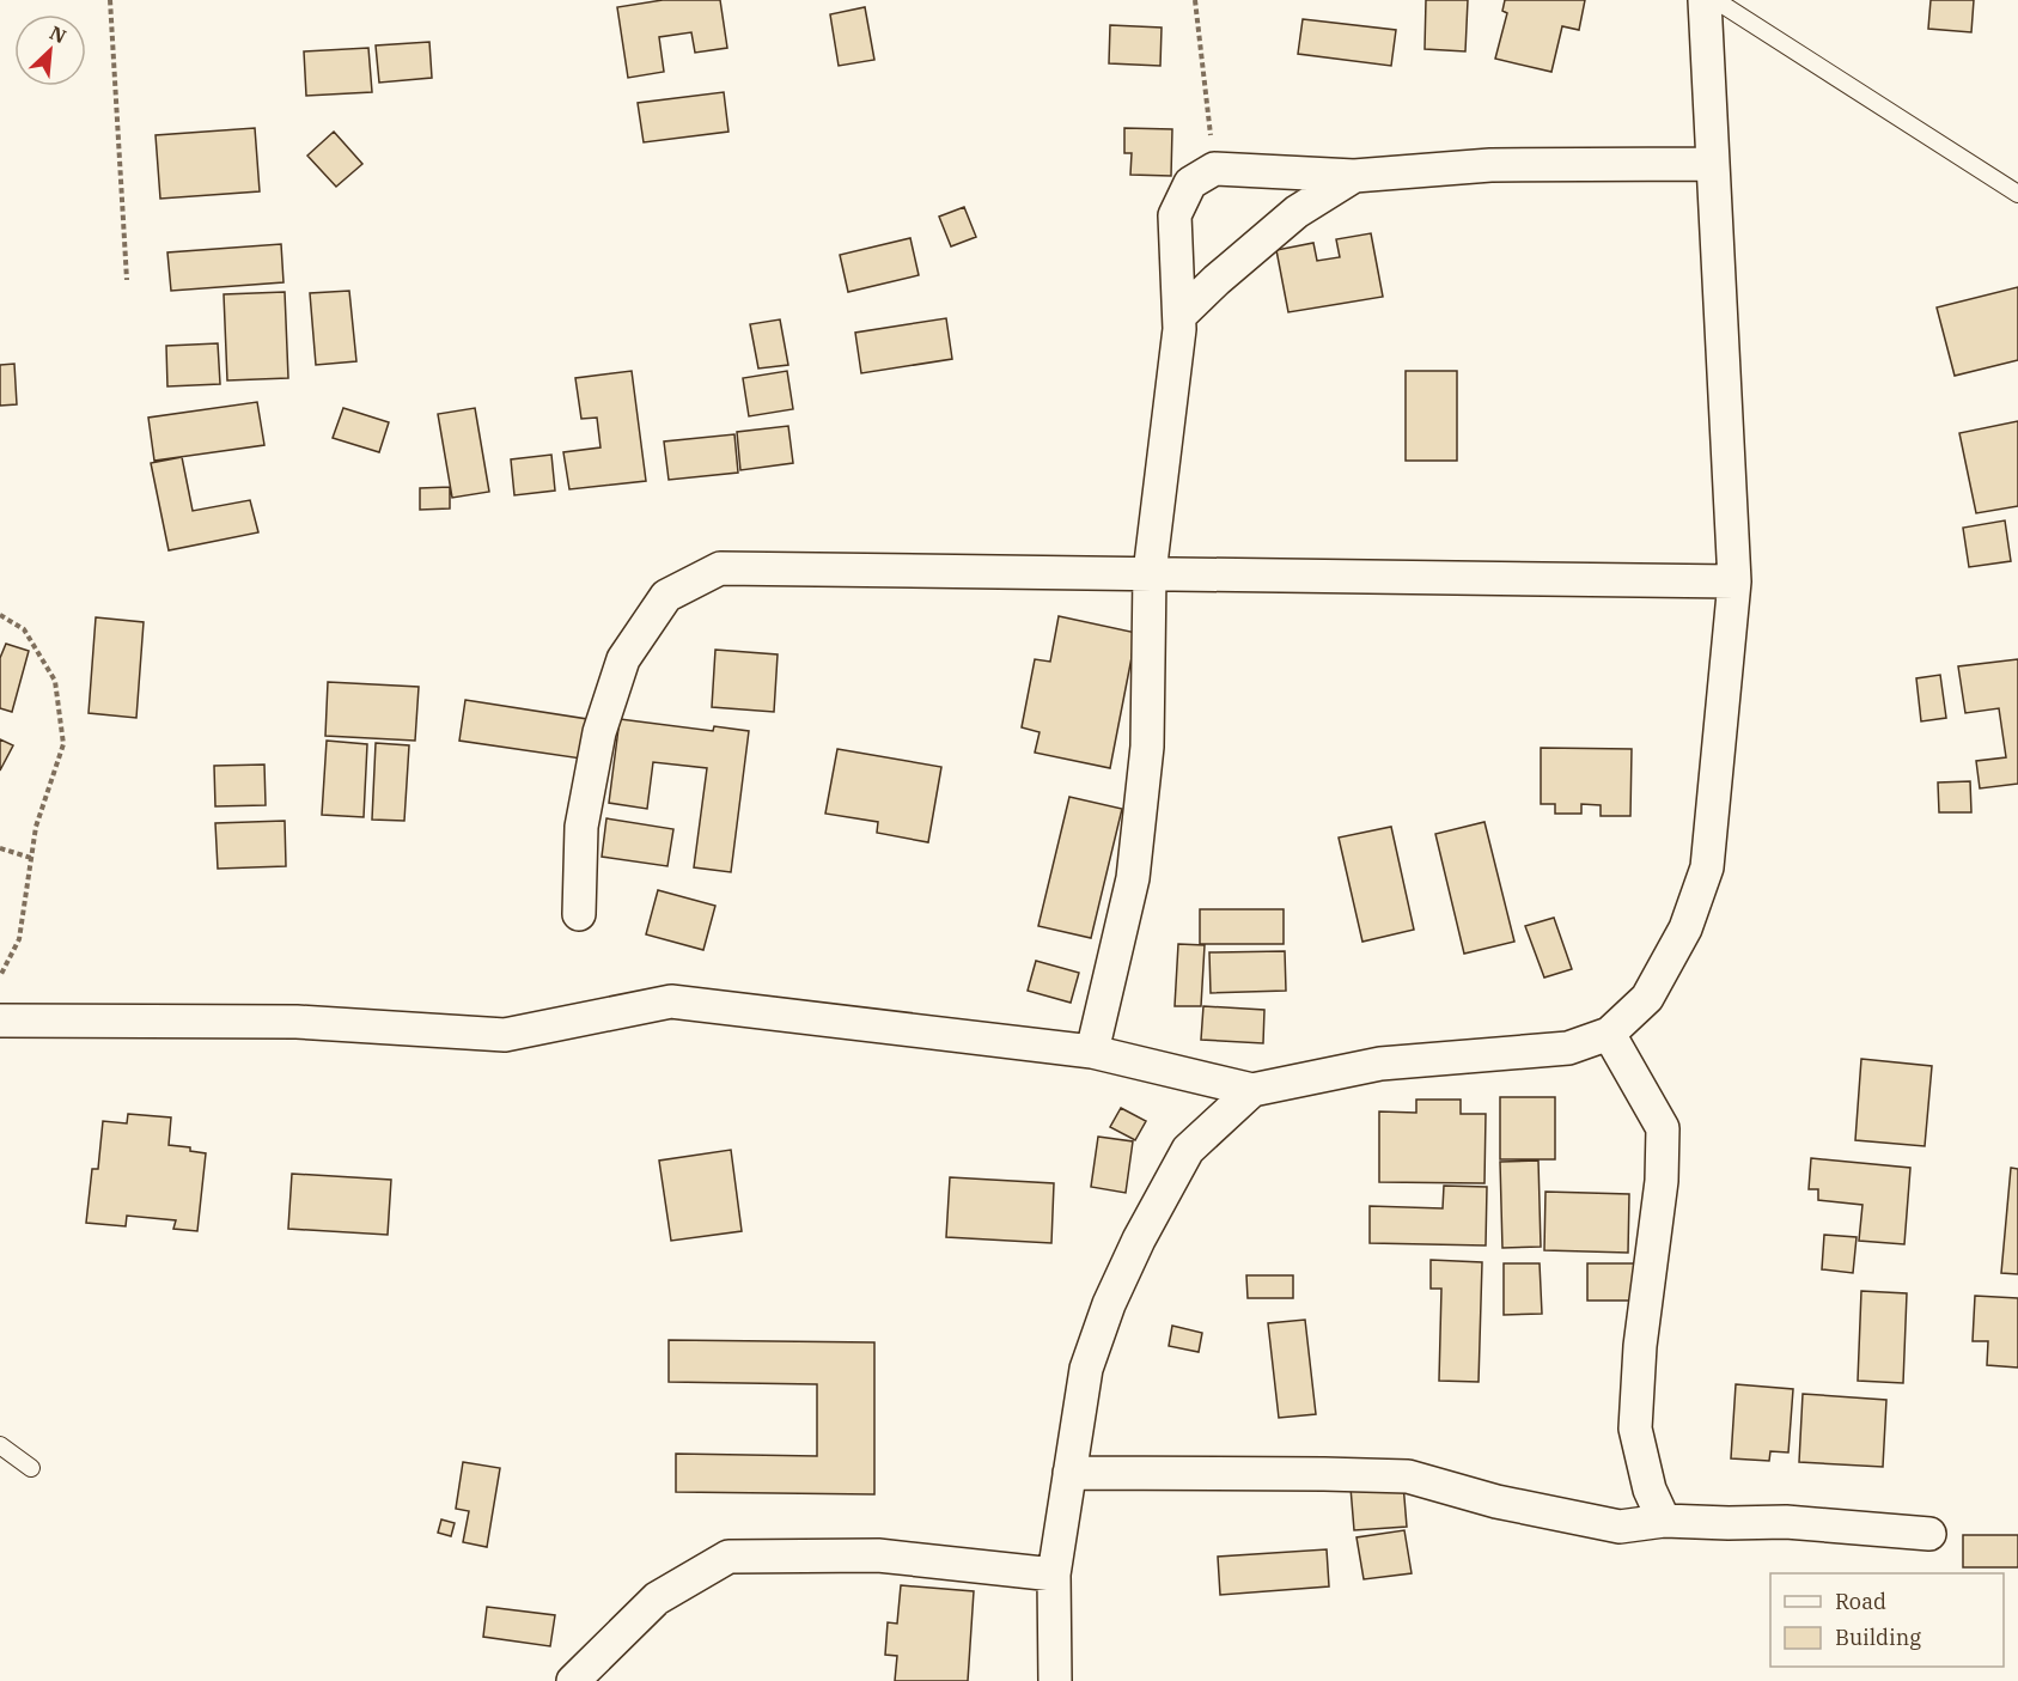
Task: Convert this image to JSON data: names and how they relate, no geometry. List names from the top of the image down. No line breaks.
{"legend":["Road","Building"],"north":"top right"}
